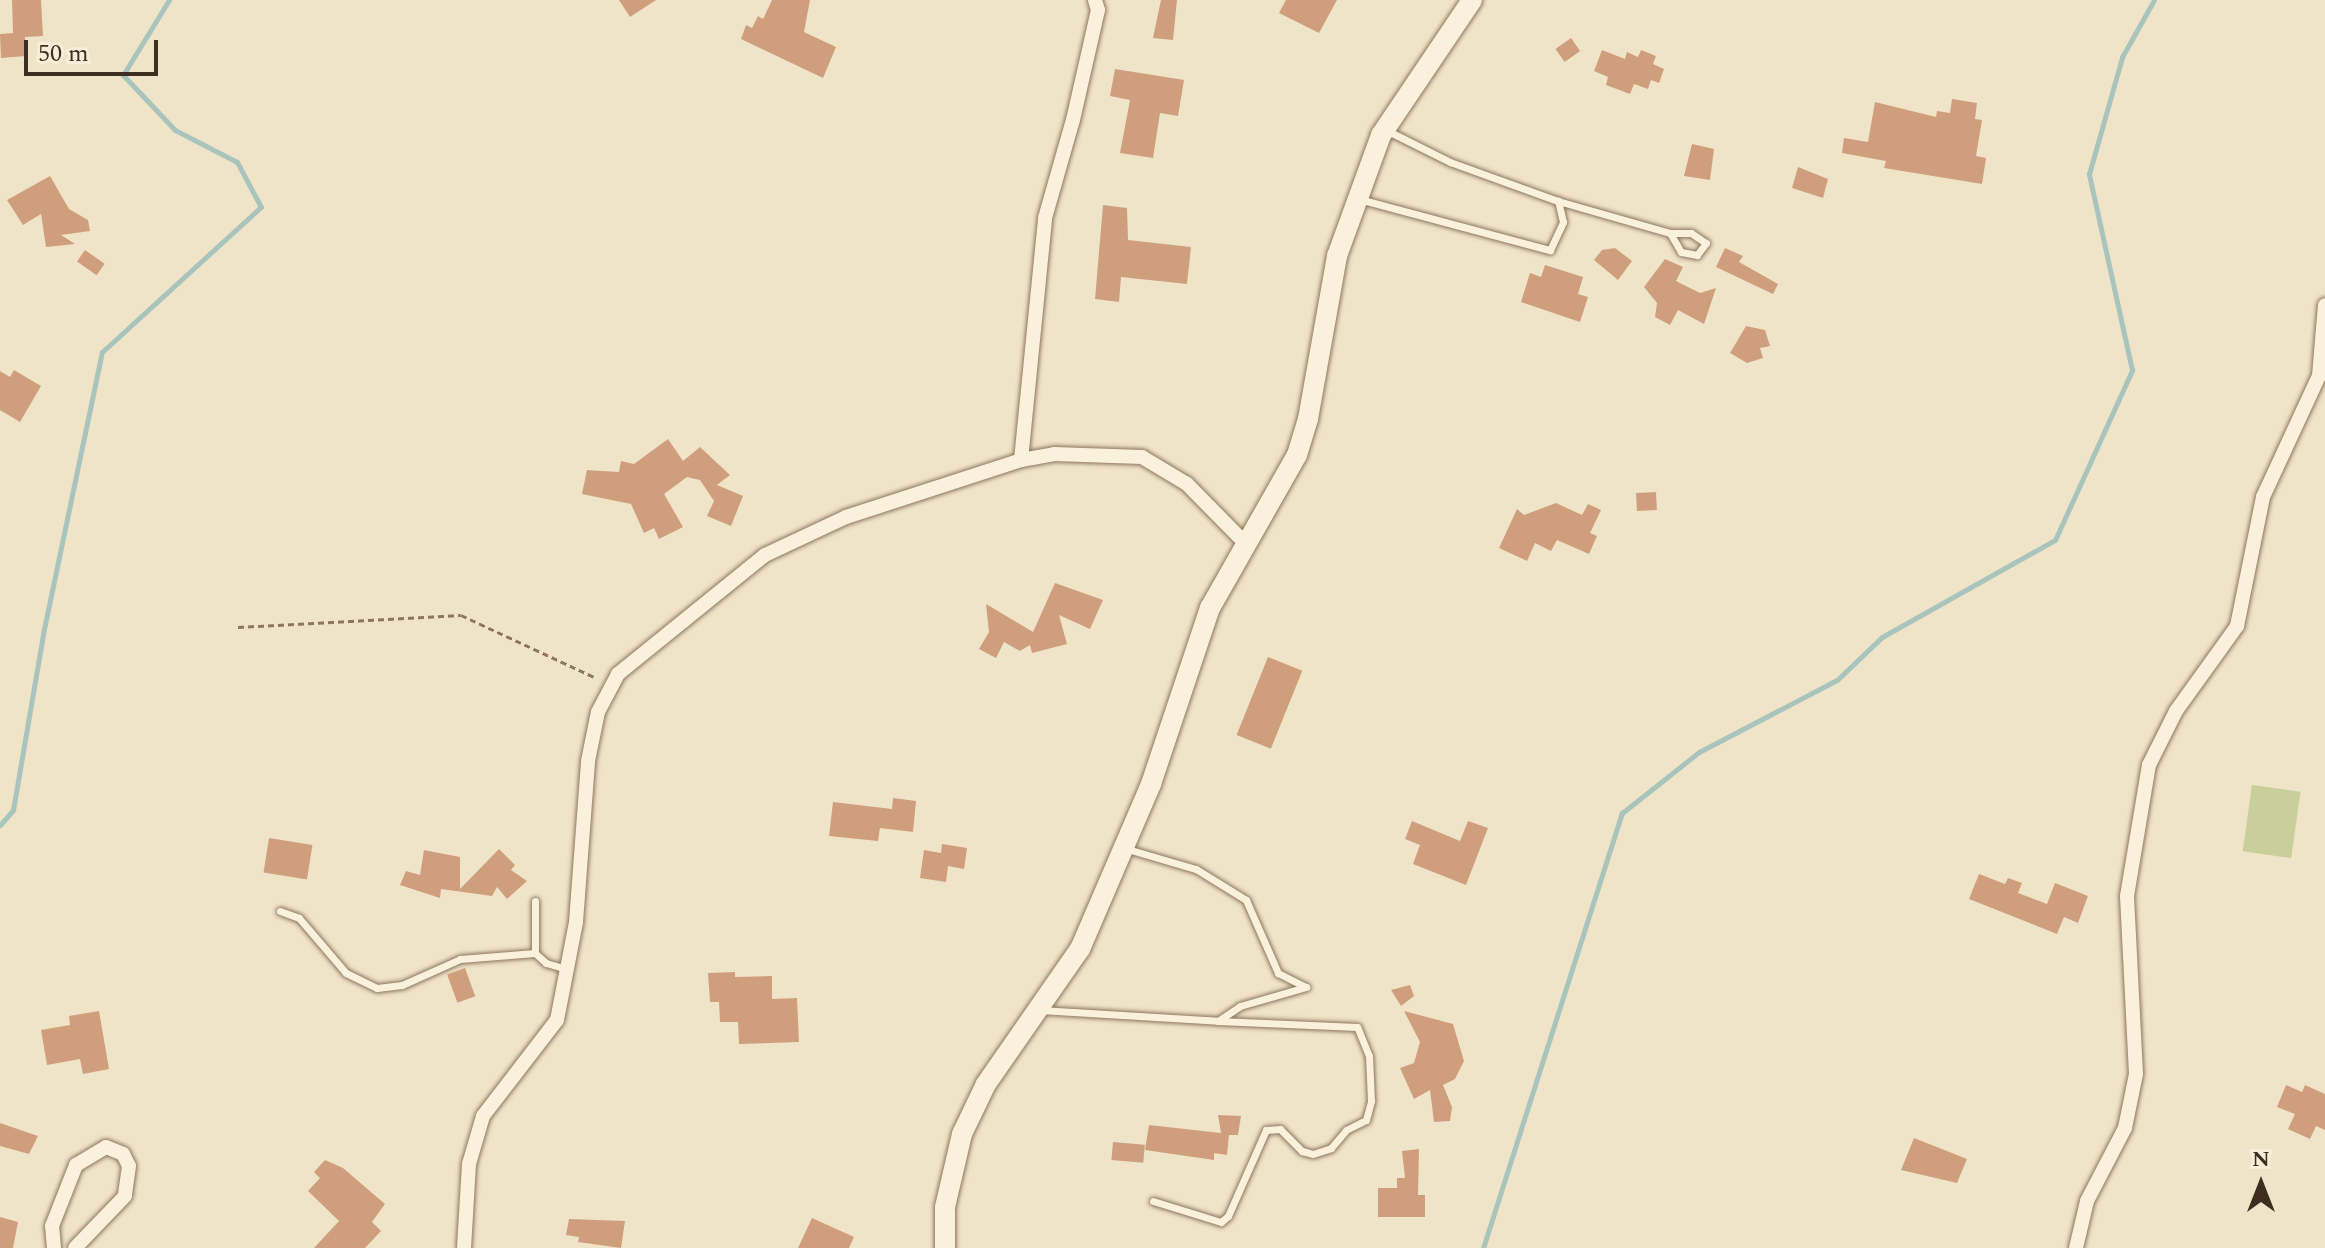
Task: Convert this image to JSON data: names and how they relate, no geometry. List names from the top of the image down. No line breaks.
{"scale_bar":"50 m","north":"top"}
